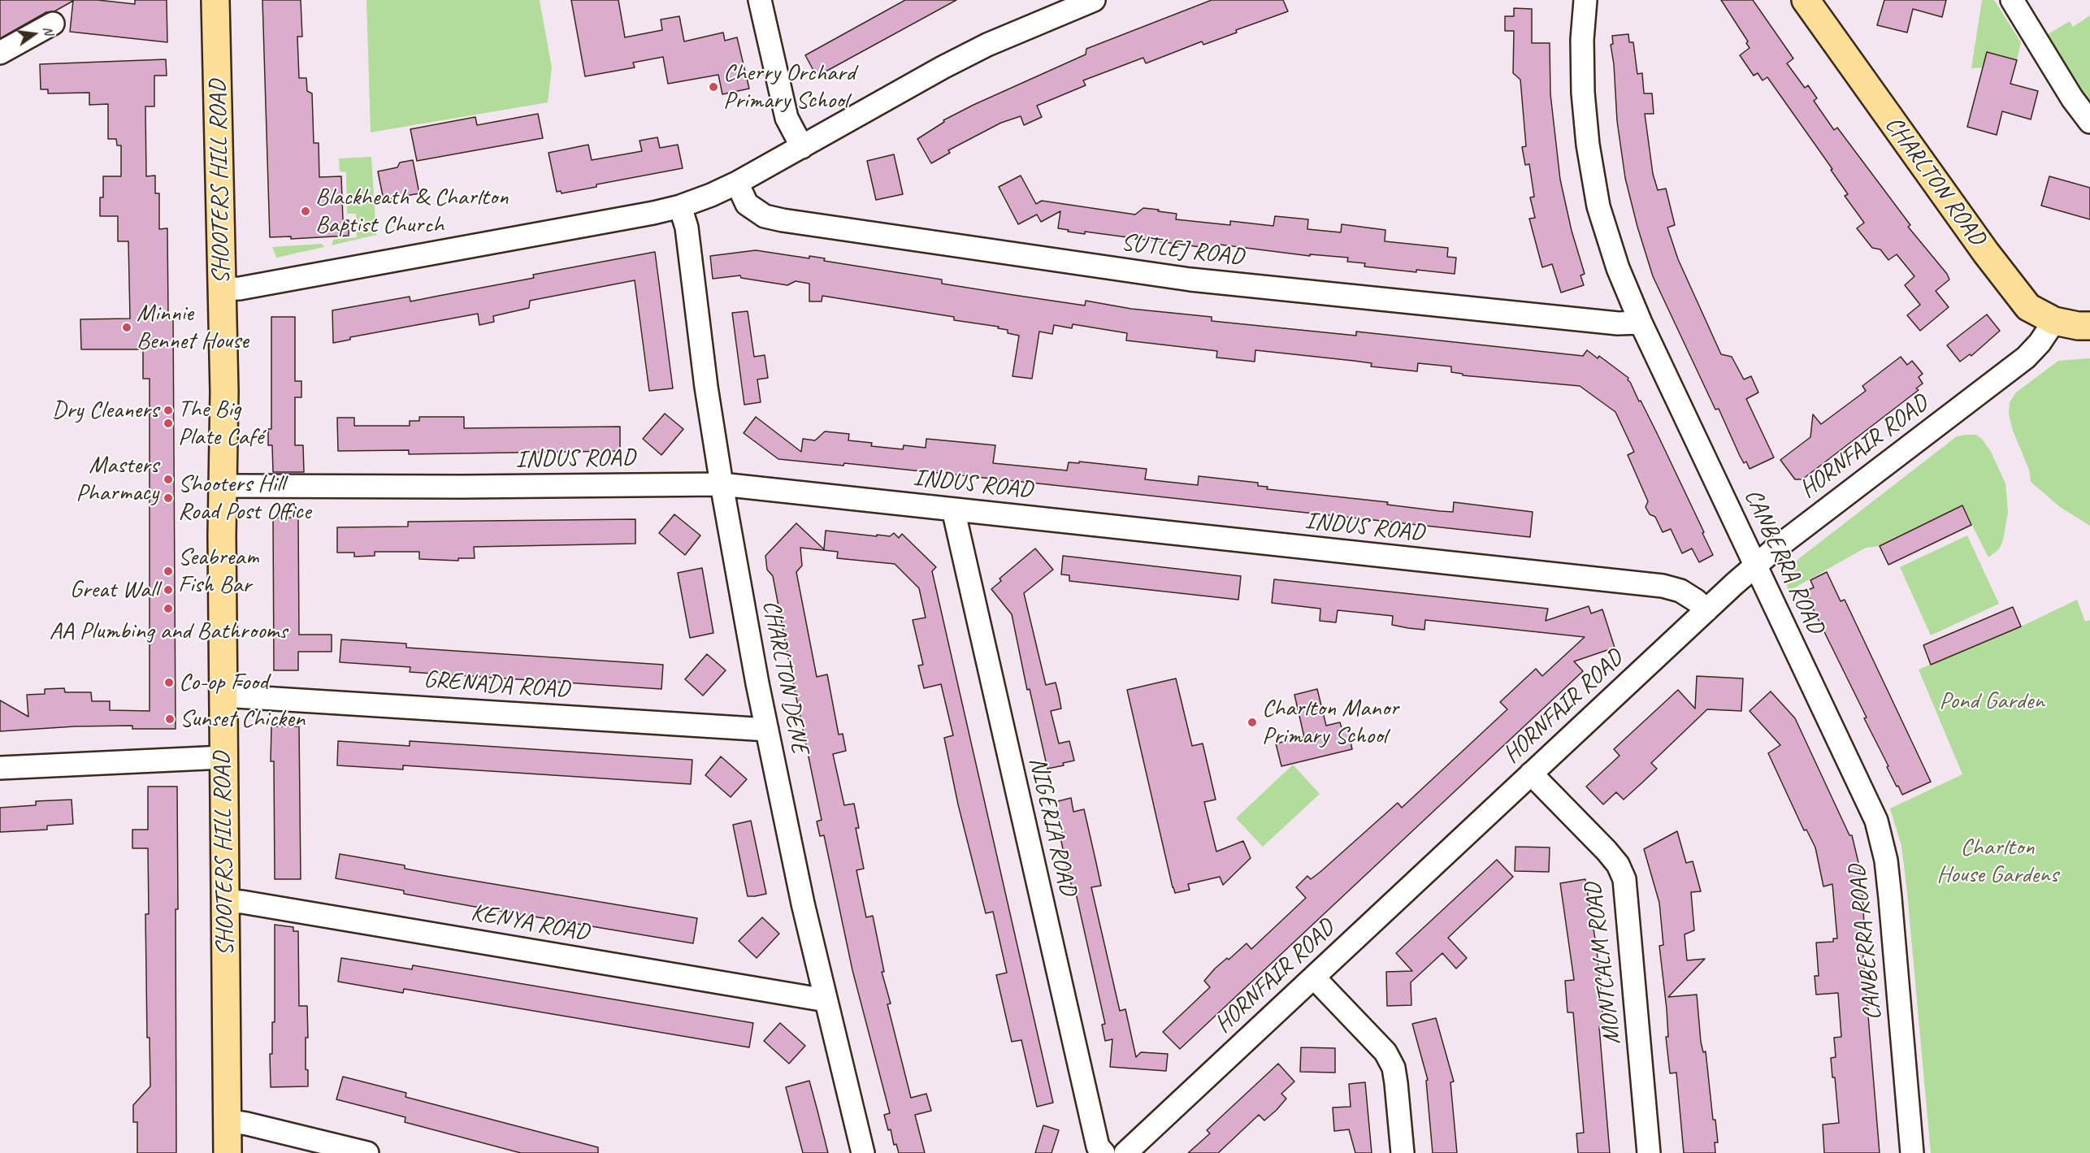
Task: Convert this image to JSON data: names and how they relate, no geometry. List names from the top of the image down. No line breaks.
{"streets":{"main road":["CHARLTON ROAD","SHOOTERS HILL ROAD"],"street":["SUTLEJ ROAD","HORNFAIR ROAD","INDUS ROAD","CANBERRA ROAD","CHARLTON DENE","GRENADA ROAD","NIGERIA ROAD","KENYA ROAD","MONTCALM ROAD"]},"crossings":[["CHARLTON ROAD","HORNFAIR ROAD"],["SHOOTERS HILL ROAD","INDUS ROAD"],["SHOOTERS HILL ROAD","GRENADA ROAD"],["SHOOTERS HILL ROAD","KENYA ROAD"],["SUTLEJ ROAD","CANBERRA ROAD"],["HORNFAIR ROAD","INDUS ROAD"],["HORNFAIR ROAD","CANBERRA ROAD"],["HORNFAIR ROAD","MONTCALM ROAD"],["INDUS ROAD","CHARLTON DENE"],["INDUS ROAD","NIGERIA ROAD"],["CHARLTON DENE","GRENADA ROAD"],["CHARLTON DENE","KENYA ROAD"]],"parks":["Pond Garden","Charlton House Gardens"],"places":["Cherry Orchard Primary School","Blackheath & Charlton Baptist Church","Minnie Bennet House","Dry Cleaners","The Big Plate Café","Masters Pharmacy","Shooters Hill Road Post Office","Seabream Fish Bar","Great Wall","AA Plumbing and Bathrooms","Co-op Food","Sunset Chicken","Charlton Manor Primary School"],"north":"right"}
